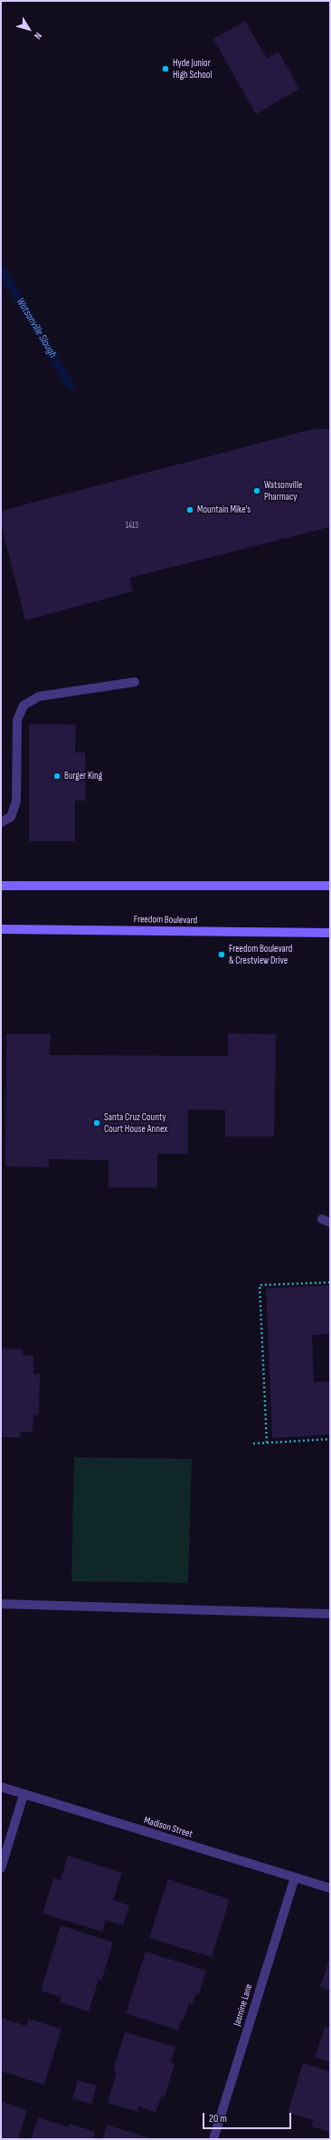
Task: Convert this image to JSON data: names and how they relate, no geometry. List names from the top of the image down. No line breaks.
{"streets":{"main road":["Freedom Boulevard"],"street":["Madison Street","Jasmine Lane"]},"crossings":[["Madison Street","Jasmine Lane"]],"water":["Watsonville Slough"],"places":["Hyde Junior High School","Watsonville Pharmacy","Mountain Mike's","Burger King","Freedom Boulevard & Crestview Drive","Santa Cruz County Court House Annex"],"house_numbers":["1413"],"scale_bar":"20 m","north":"bottom right"}
